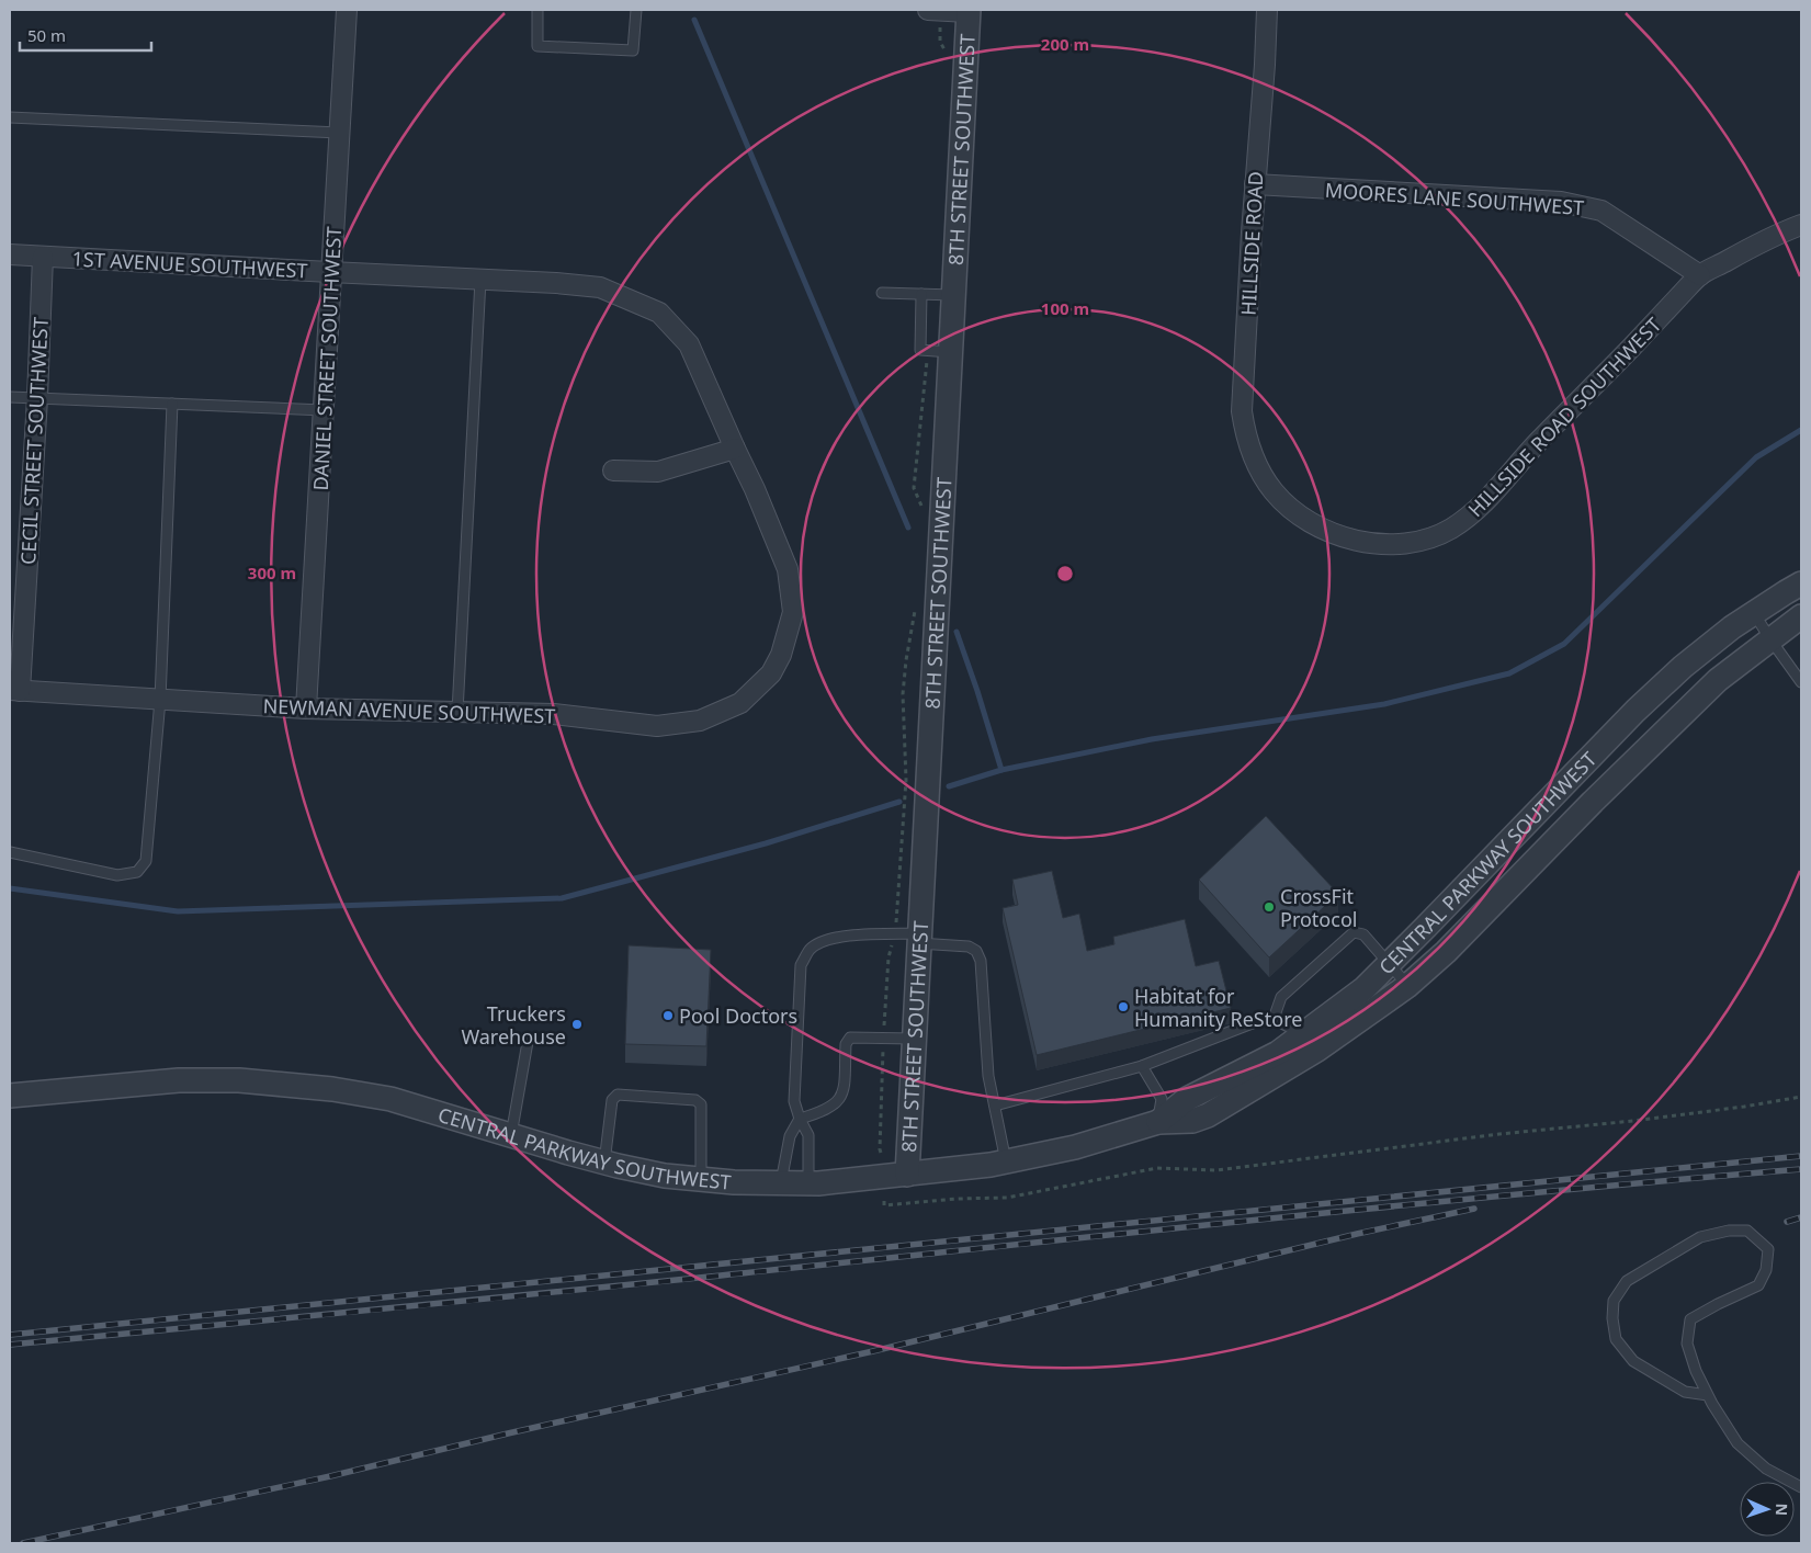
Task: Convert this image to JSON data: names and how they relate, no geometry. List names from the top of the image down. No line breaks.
{"streets":{"street":["8TH STREET SOUTHWEST","MOORES LANE SOUTHWEST","HILLSIDE ROAD","1ST AVENUE SOUTHWEST","DANIEL STREET SOUTHWEST","HILLSIDE ROAD SOUTHWEST","CECIL STREET SOUTHWEST","NEWMAN AVENUE SOUTHWEST","CENTRAL PARKWAY SOUTHWEST"]},"crossings":[["8TH STREET SOUTHWEST","CENTRAL PARKWAY SOUTHWEST"],["MOORES LANE SOUTHWEST","HILLSIDE ROAD"],["MOORES LANE SOUTHWEST","HILLSIDE ROAD SOUTHWEST"],["HILLSIDE ROAD","HILLSIDE ROAD SOUTHWEST"],["1ST AVENUE SOUTHWEST","DANIEL STREET SOUTHWEST"],["1ST AVENUE SOUTHWEST","CECIL STREET SOUTHWEST"],["1ST AVENUE SOUTHWEST","NEWMAN AVENUE SOUTHWEST"],["DANIEL STREET SOUTHWEST","NEWMAN AVENUE SOUTHWEST"],["CECIL STREET SOUTHWEST","NEWMAN AVENUE SOUTHWEST"]],"places":["CrossFit Protocol","Habitat for Humanity ReStore","Pool Doctors","Truckers Warehouse"],"scale_bar":"50 m","north":"right","rings":["200 m","100 m","300 m"]}
